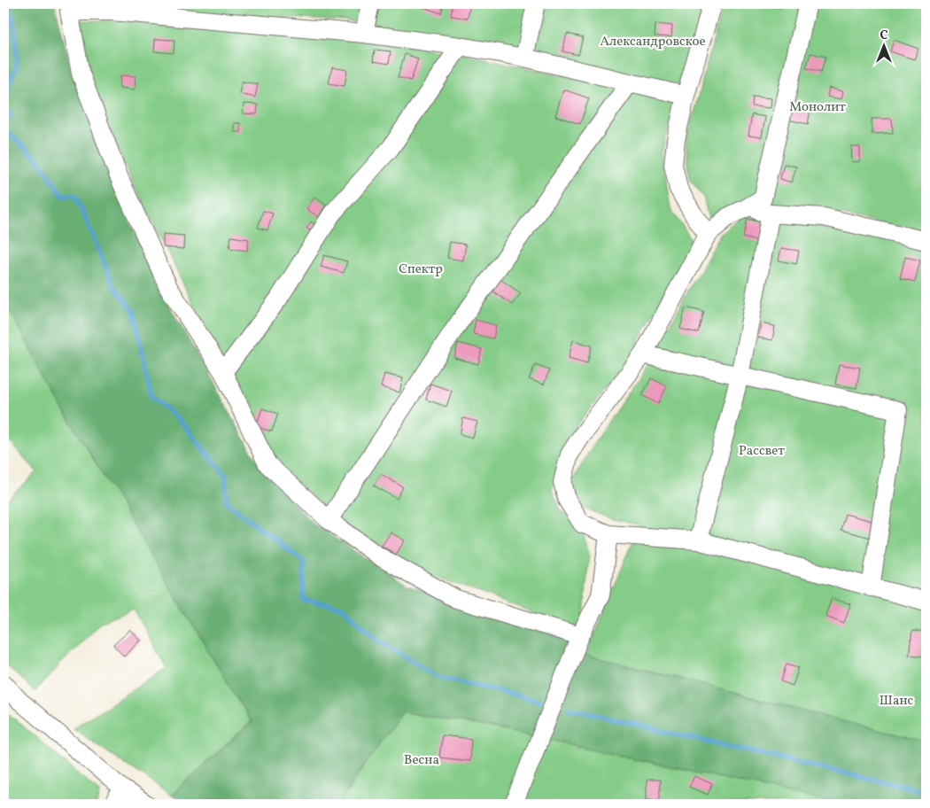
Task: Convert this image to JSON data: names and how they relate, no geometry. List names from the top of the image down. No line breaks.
{"parks":["Александровское","Монолит","Спектр","Рассвет","Шанс","Весна"],"north":"top"}
